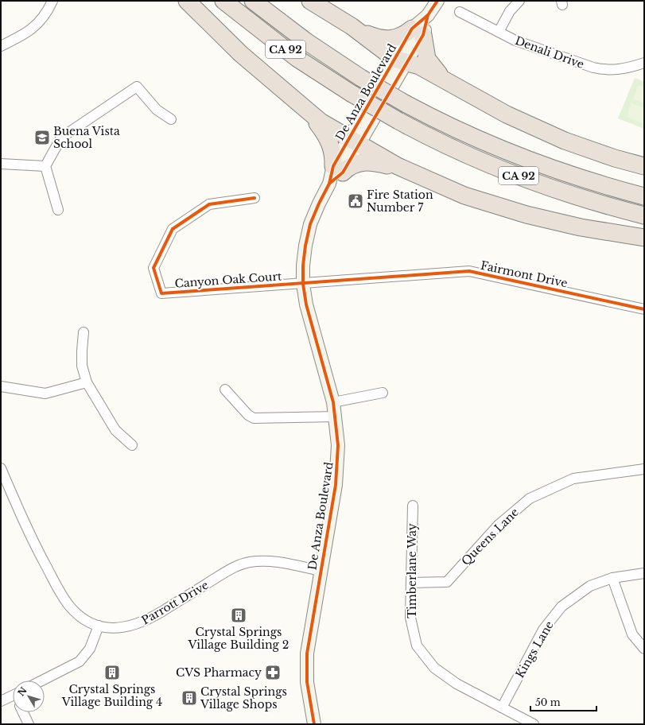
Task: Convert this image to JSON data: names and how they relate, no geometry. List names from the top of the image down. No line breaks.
{"streets":{"highway":["CA 92"],"street":["Denali Drive","De Anza Boulevard","Fairmont Drive","Canyon Oak Court","Queens Lane","Timberlane Way","Parrott Drive","Kings Lane"]},"crossings":[["De Anza Boulevard","Fairmont Drive"],["De Anza Boulevard","Canyon Oak Court"],["De Anza Boulevard","Parrott Drive"],["Fairmont Drive","Canyon Oak Court"],["Queens Lane","Timberlane Way"],["Timberlane Way","Kings Lane"]],"places":{"school or university":["Buena Vista School"],"public building":["Fire Station Number 7"],"building":["Crystal Springs Village Building 2","Crystal Springs Village Building 4","Crystal Springs Village Shops"],"pharmacy":["CVS Pharmacy"]},"scale_bar":"50 m","north":"top left"}
